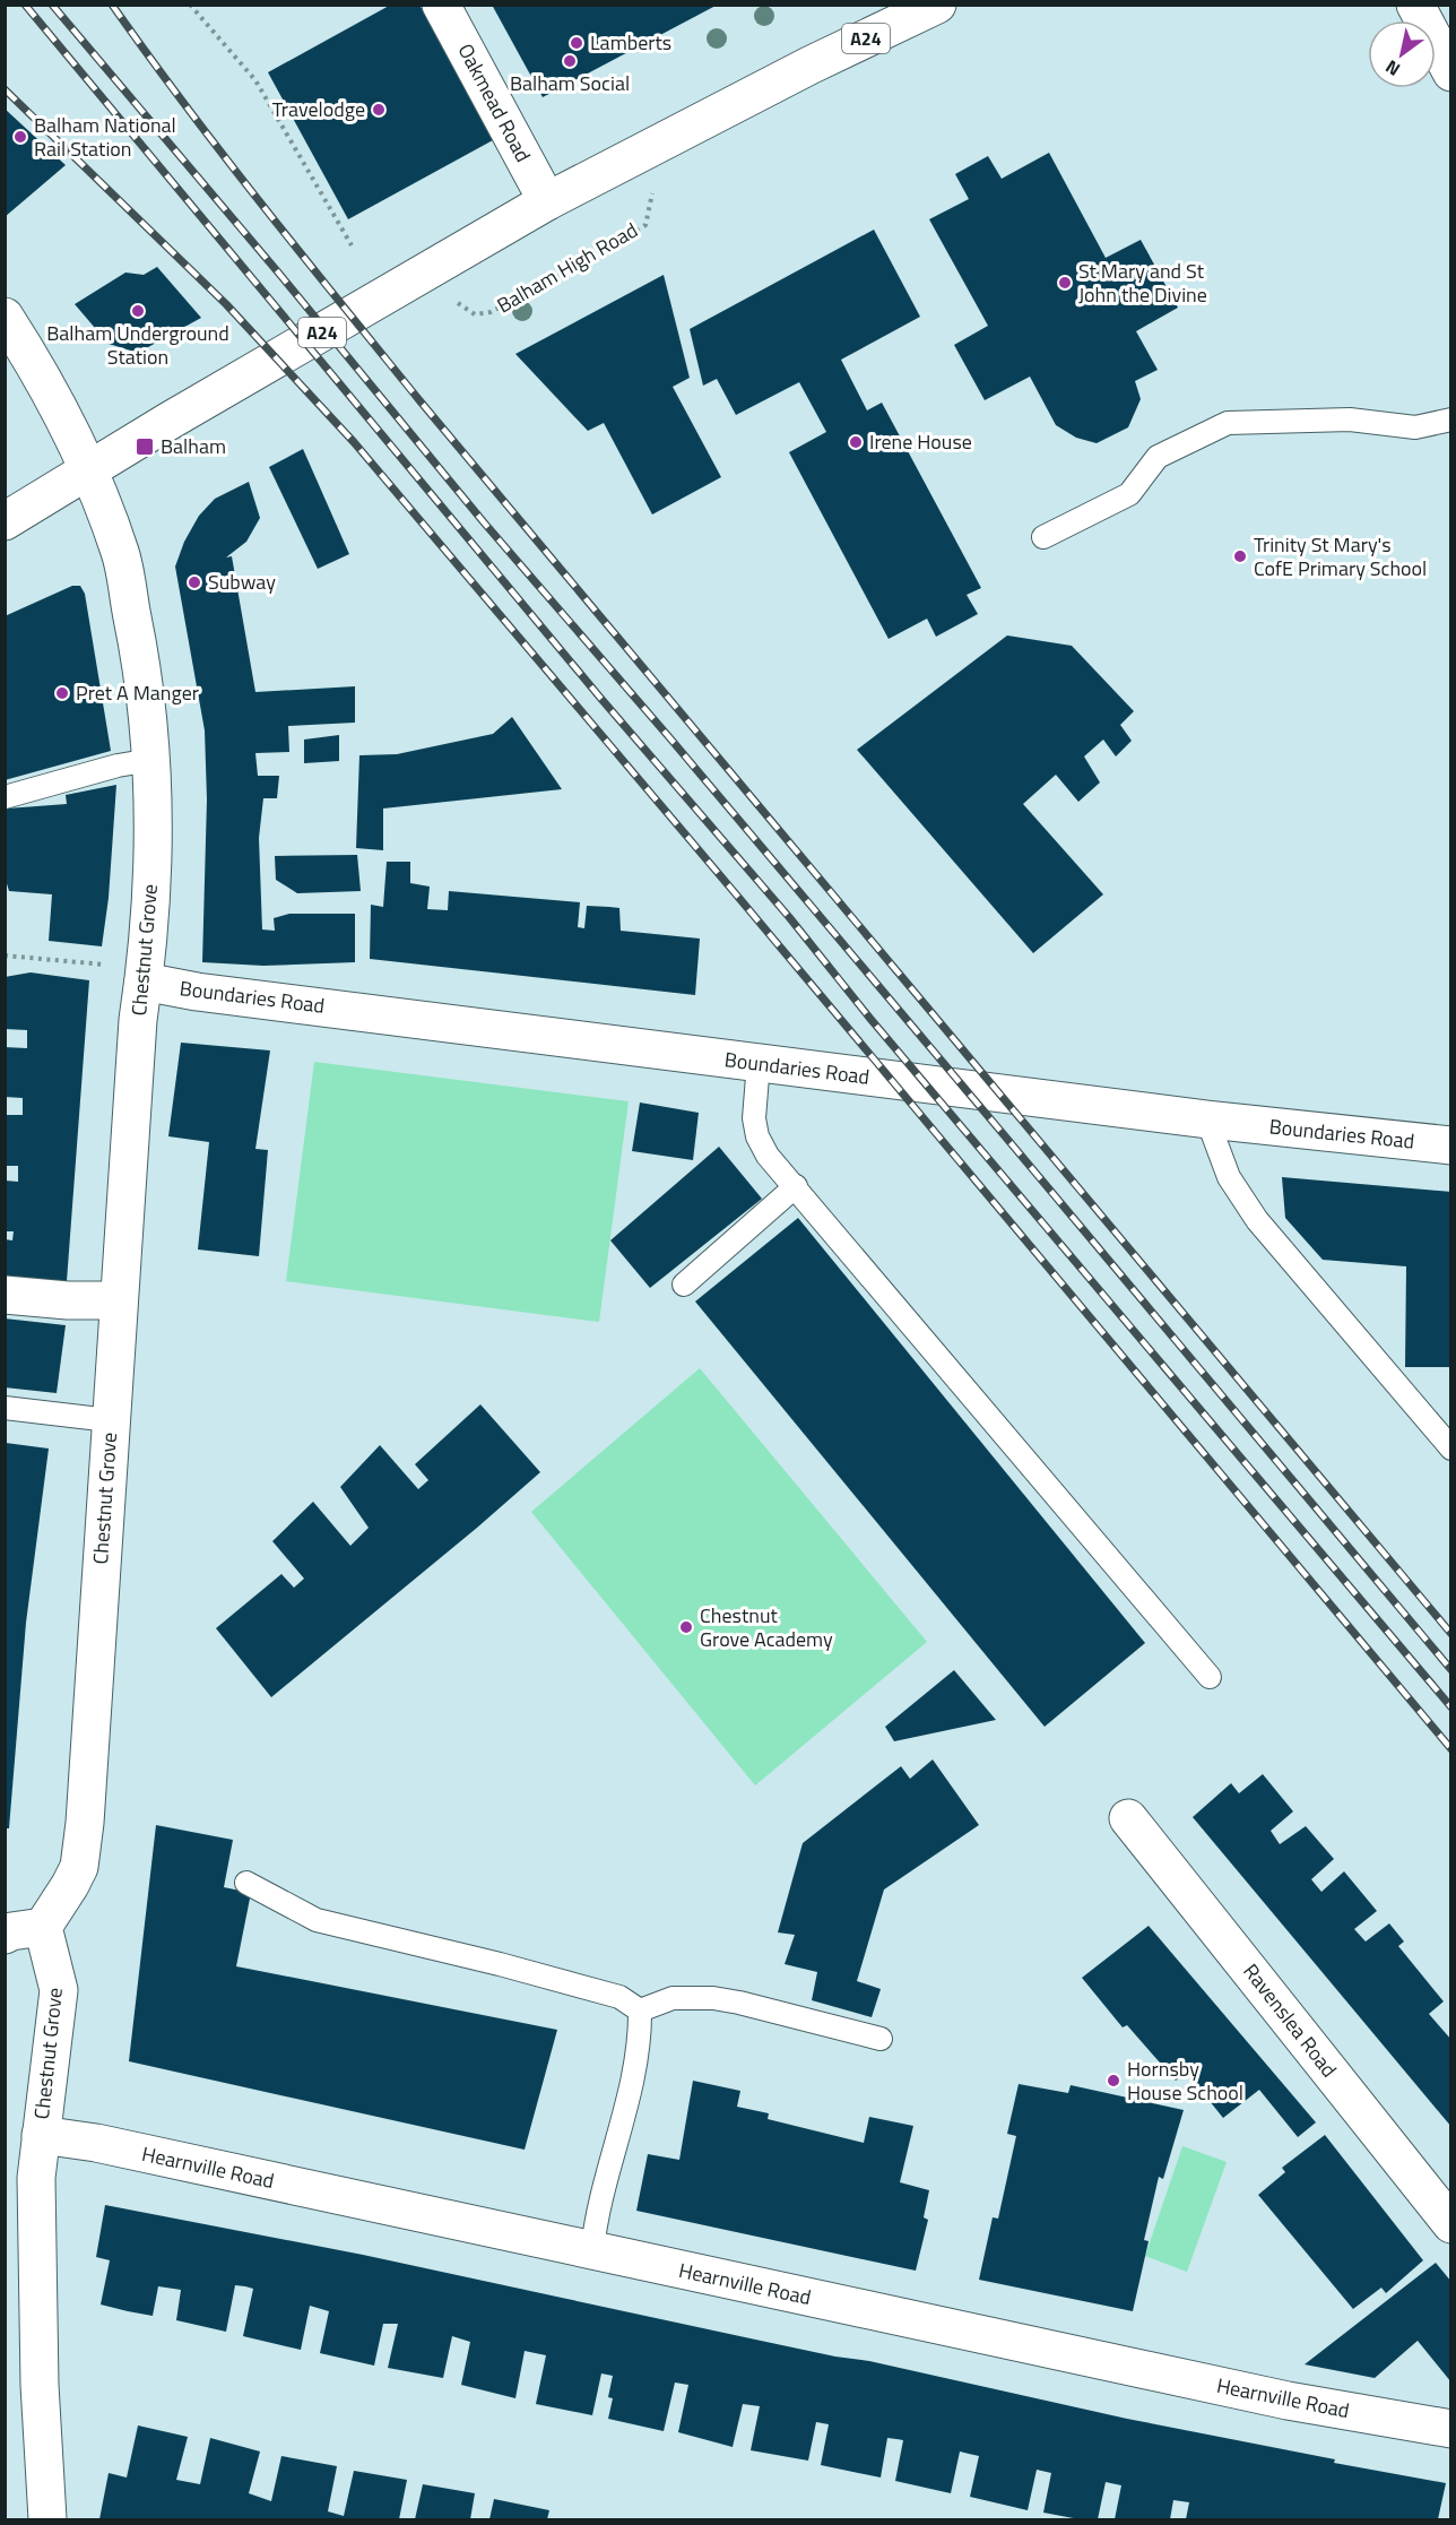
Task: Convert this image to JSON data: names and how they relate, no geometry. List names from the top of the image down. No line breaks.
{"streets":{"main road":["A24","Oakmead Road","Chestnut Grove","Boundaries Road","Ravenslea Road","Hearnville Road"],"path":["Balham High Road"]},"crossings":[["A24","Oakmead Road"],["A24","Balham High Road"],["A24","Chestnut Grove"],["Chestnut Grove","Boundaries Road"],["Chestnut Grove","Hearnville Road"]],"places":{"other":["Lamberts","Balham Social","Travelodge","Balham National Rail Station","St Mary and St John the Divine","Balham Underground Station","Irene House","Trinity St Mary's CofE Primary School","Subway","Pret A Manger","Chestnut Grove Academy","Hornsby House School"],"transit":["Balham"]},"north":"bottom left"}
